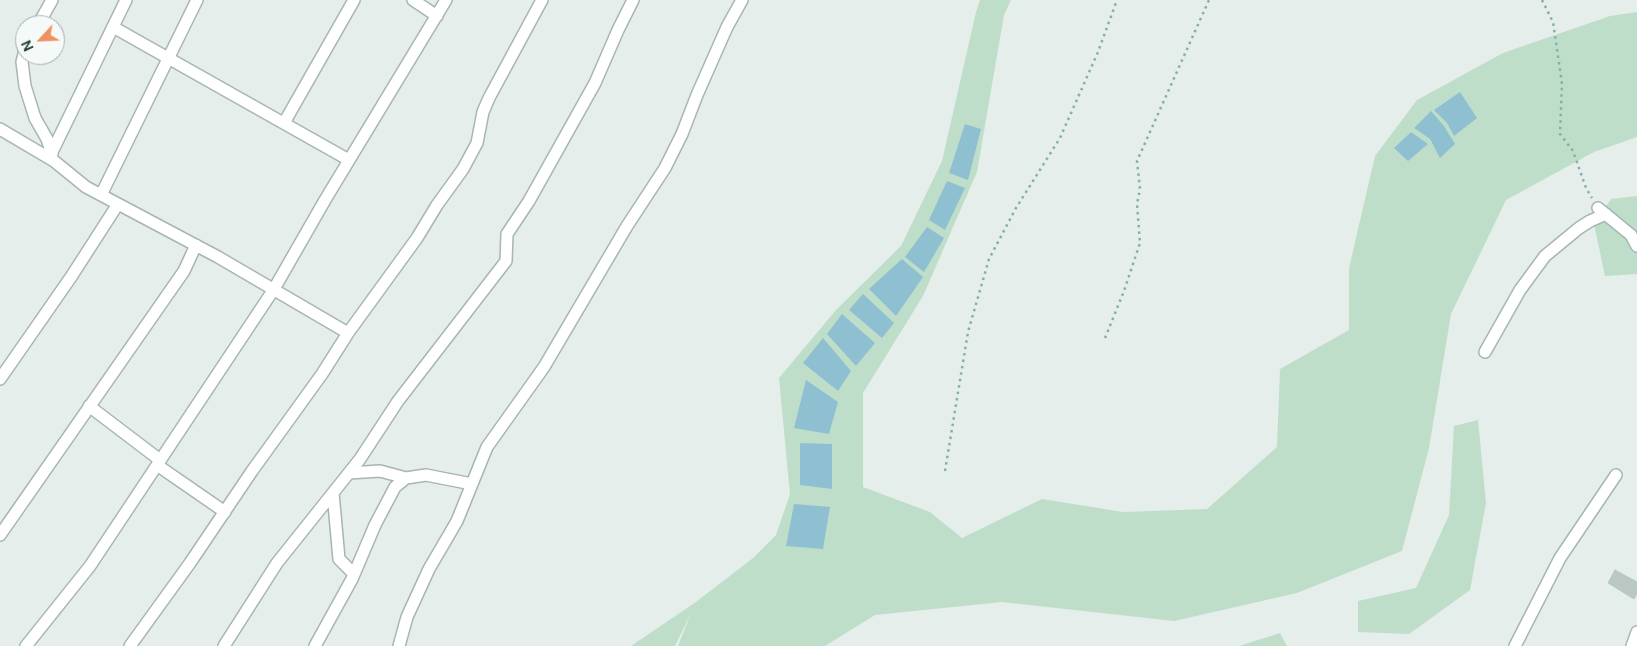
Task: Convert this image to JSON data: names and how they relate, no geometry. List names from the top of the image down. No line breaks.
{"north":"bottom left"}
